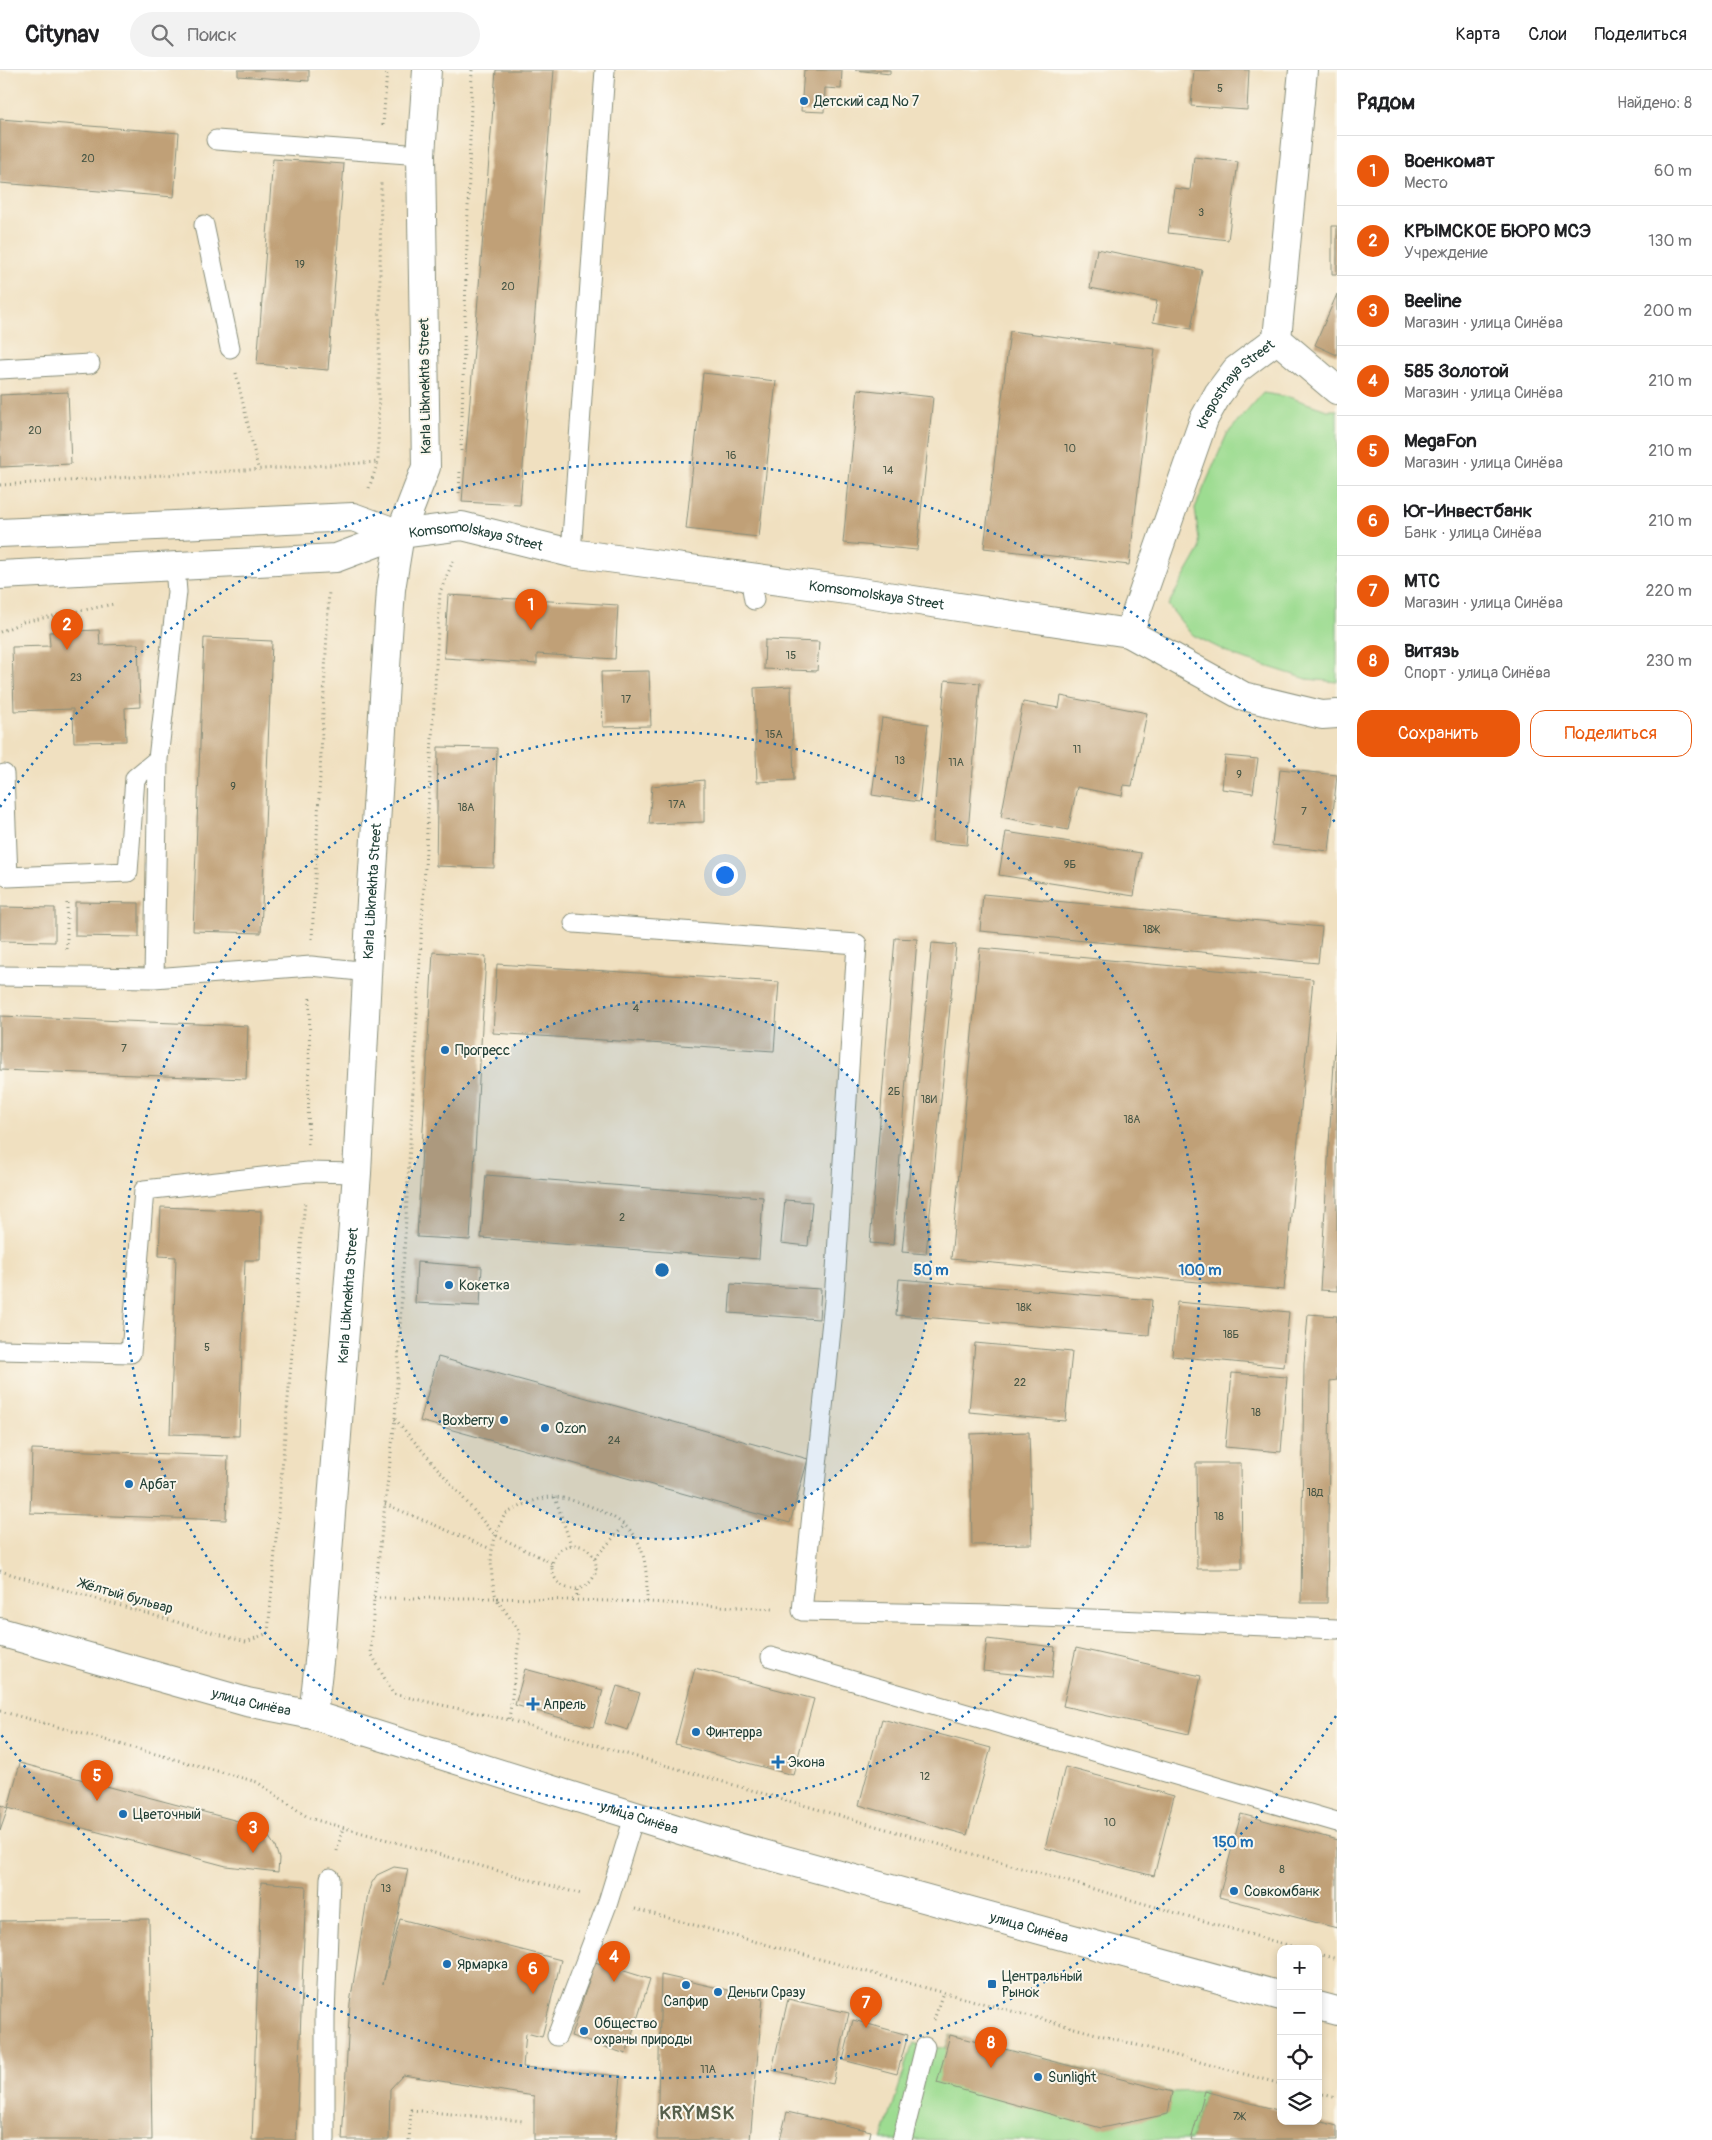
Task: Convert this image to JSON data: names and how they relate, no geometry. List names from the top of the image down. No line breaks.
{"streets":{"main road":["Karla Libknekhta Street","Krepostnaya Street","Komsomolskaya Street","улица Синёва"],"path":["Жёлтый бульвар"]},"crossings":[["Karla Libknekhta Street","Komsomolskaya Street"],["Karla Libknekhta Street","улица Синёва"],["Krepostnaya Street","Komsomolskaya Street"]],"districts":["KRYMSK"],"places":{"other":["Детский сад № 7","Прогресс","Кокетка","Boxberry","Ozon","Арбат","Финтерра","Цветочный","Совкомбанк","Ярмарка","Сапфир","Деньги Сразу","Общество охраны природы","Sunlight"],"health":["Апрель","Экона"],"transit":["Центральный Рынок"]},"house_numbers":["5","20","3","19","20","20","10","16","14","15","23","17","15А","11","13","11А","9","9","17А","18А","7","9Б","18Ж","4","7","2Б","18И","18А","2","18К","18Б","5","22","18","24","18Д","18","12","10","8","13","11А","7Ж"],"page":{"header":"Citynav","search":"Поиск","nav":["Карта","Слои","Поделиться"],"heading":["Рядом","Найдено: 8"],"list":[{"mark":"1","name":"Военкомат","note":"Место","value":"60 m"},{"mark":"2","name":"КРЫМСКОЕ БЮРО МСЭ","note":"Учреждение","value":"130 m"},{"mark":"3","name":"Beeline","note":"Магазин · улица Синёва","value":"200 m"},{"mark":"4","name":"585 Золотой","note":"Магазин · улица Синёва","value":"210 m"},{"mark":"5","name":"MegaFon","note":"Магазин · улица Синёва","value":"210 m"},{"mark":"6","name":"Юг-Инвестбанк","note":"Банк · улица Синёва","value":"210 m"},{"mark":"7","name":"МТС","note":"Магазин · улица Синёва","value":"220 m"},{"mark":"8","name":"Витязь","note":"Спорт · улица Синёва","value":"230 m"}],"pins":["1","2","5","3","4","6","7","8"],"buttons":["Сохранить","Поделиться"],"map_buttons":["+","−"]},"rings":["50 m","100 m","150 m"]}
